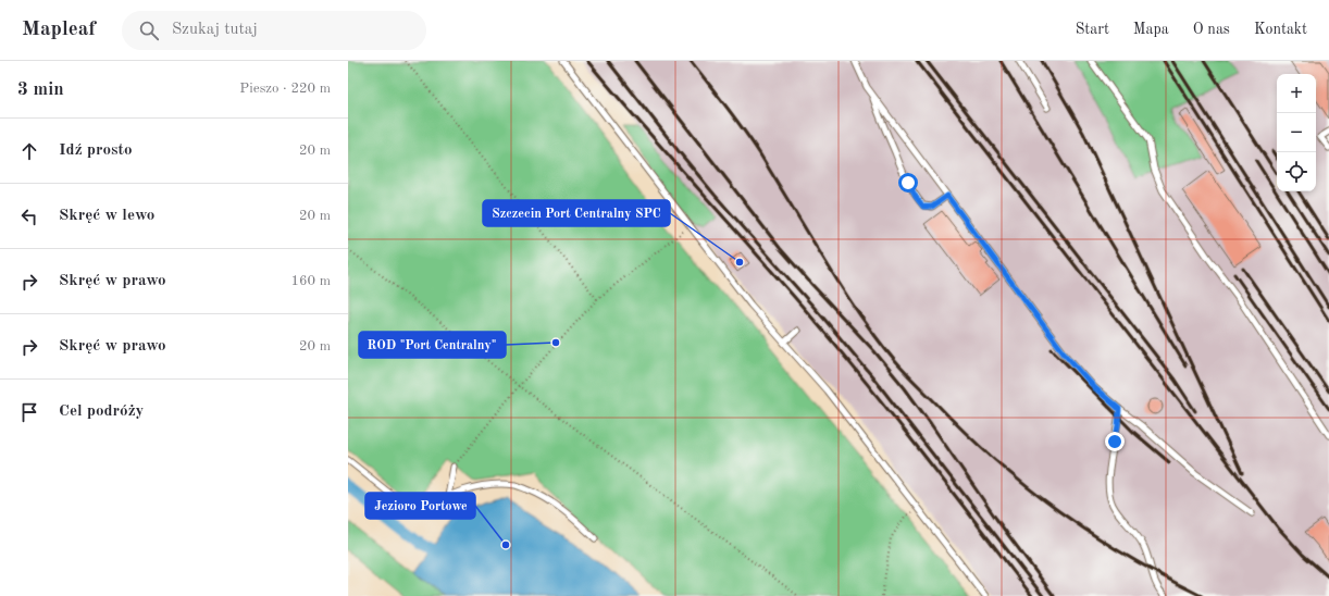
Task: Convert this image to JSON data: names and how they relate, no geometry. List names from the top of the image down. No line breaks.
{"places":["Szczecin Port Centralny SPC","ROD \"Port Centralny\"","Jezioro Portowe"],"page":{"header":"Mapleaf","search":"Szukaj tutaj","nav":["Start","Mapa","O nas","Kontakt"],"heading":["3 min","Pieszo · 220 m"],"map_buttons":["+","−"],"list":[["Idź prosto","20 m"],["Skręć w lewo","20 m"],["Skręć w prawo","160 m"],["Skręć w prawo","20 m"],"Cel podróży"]}}
